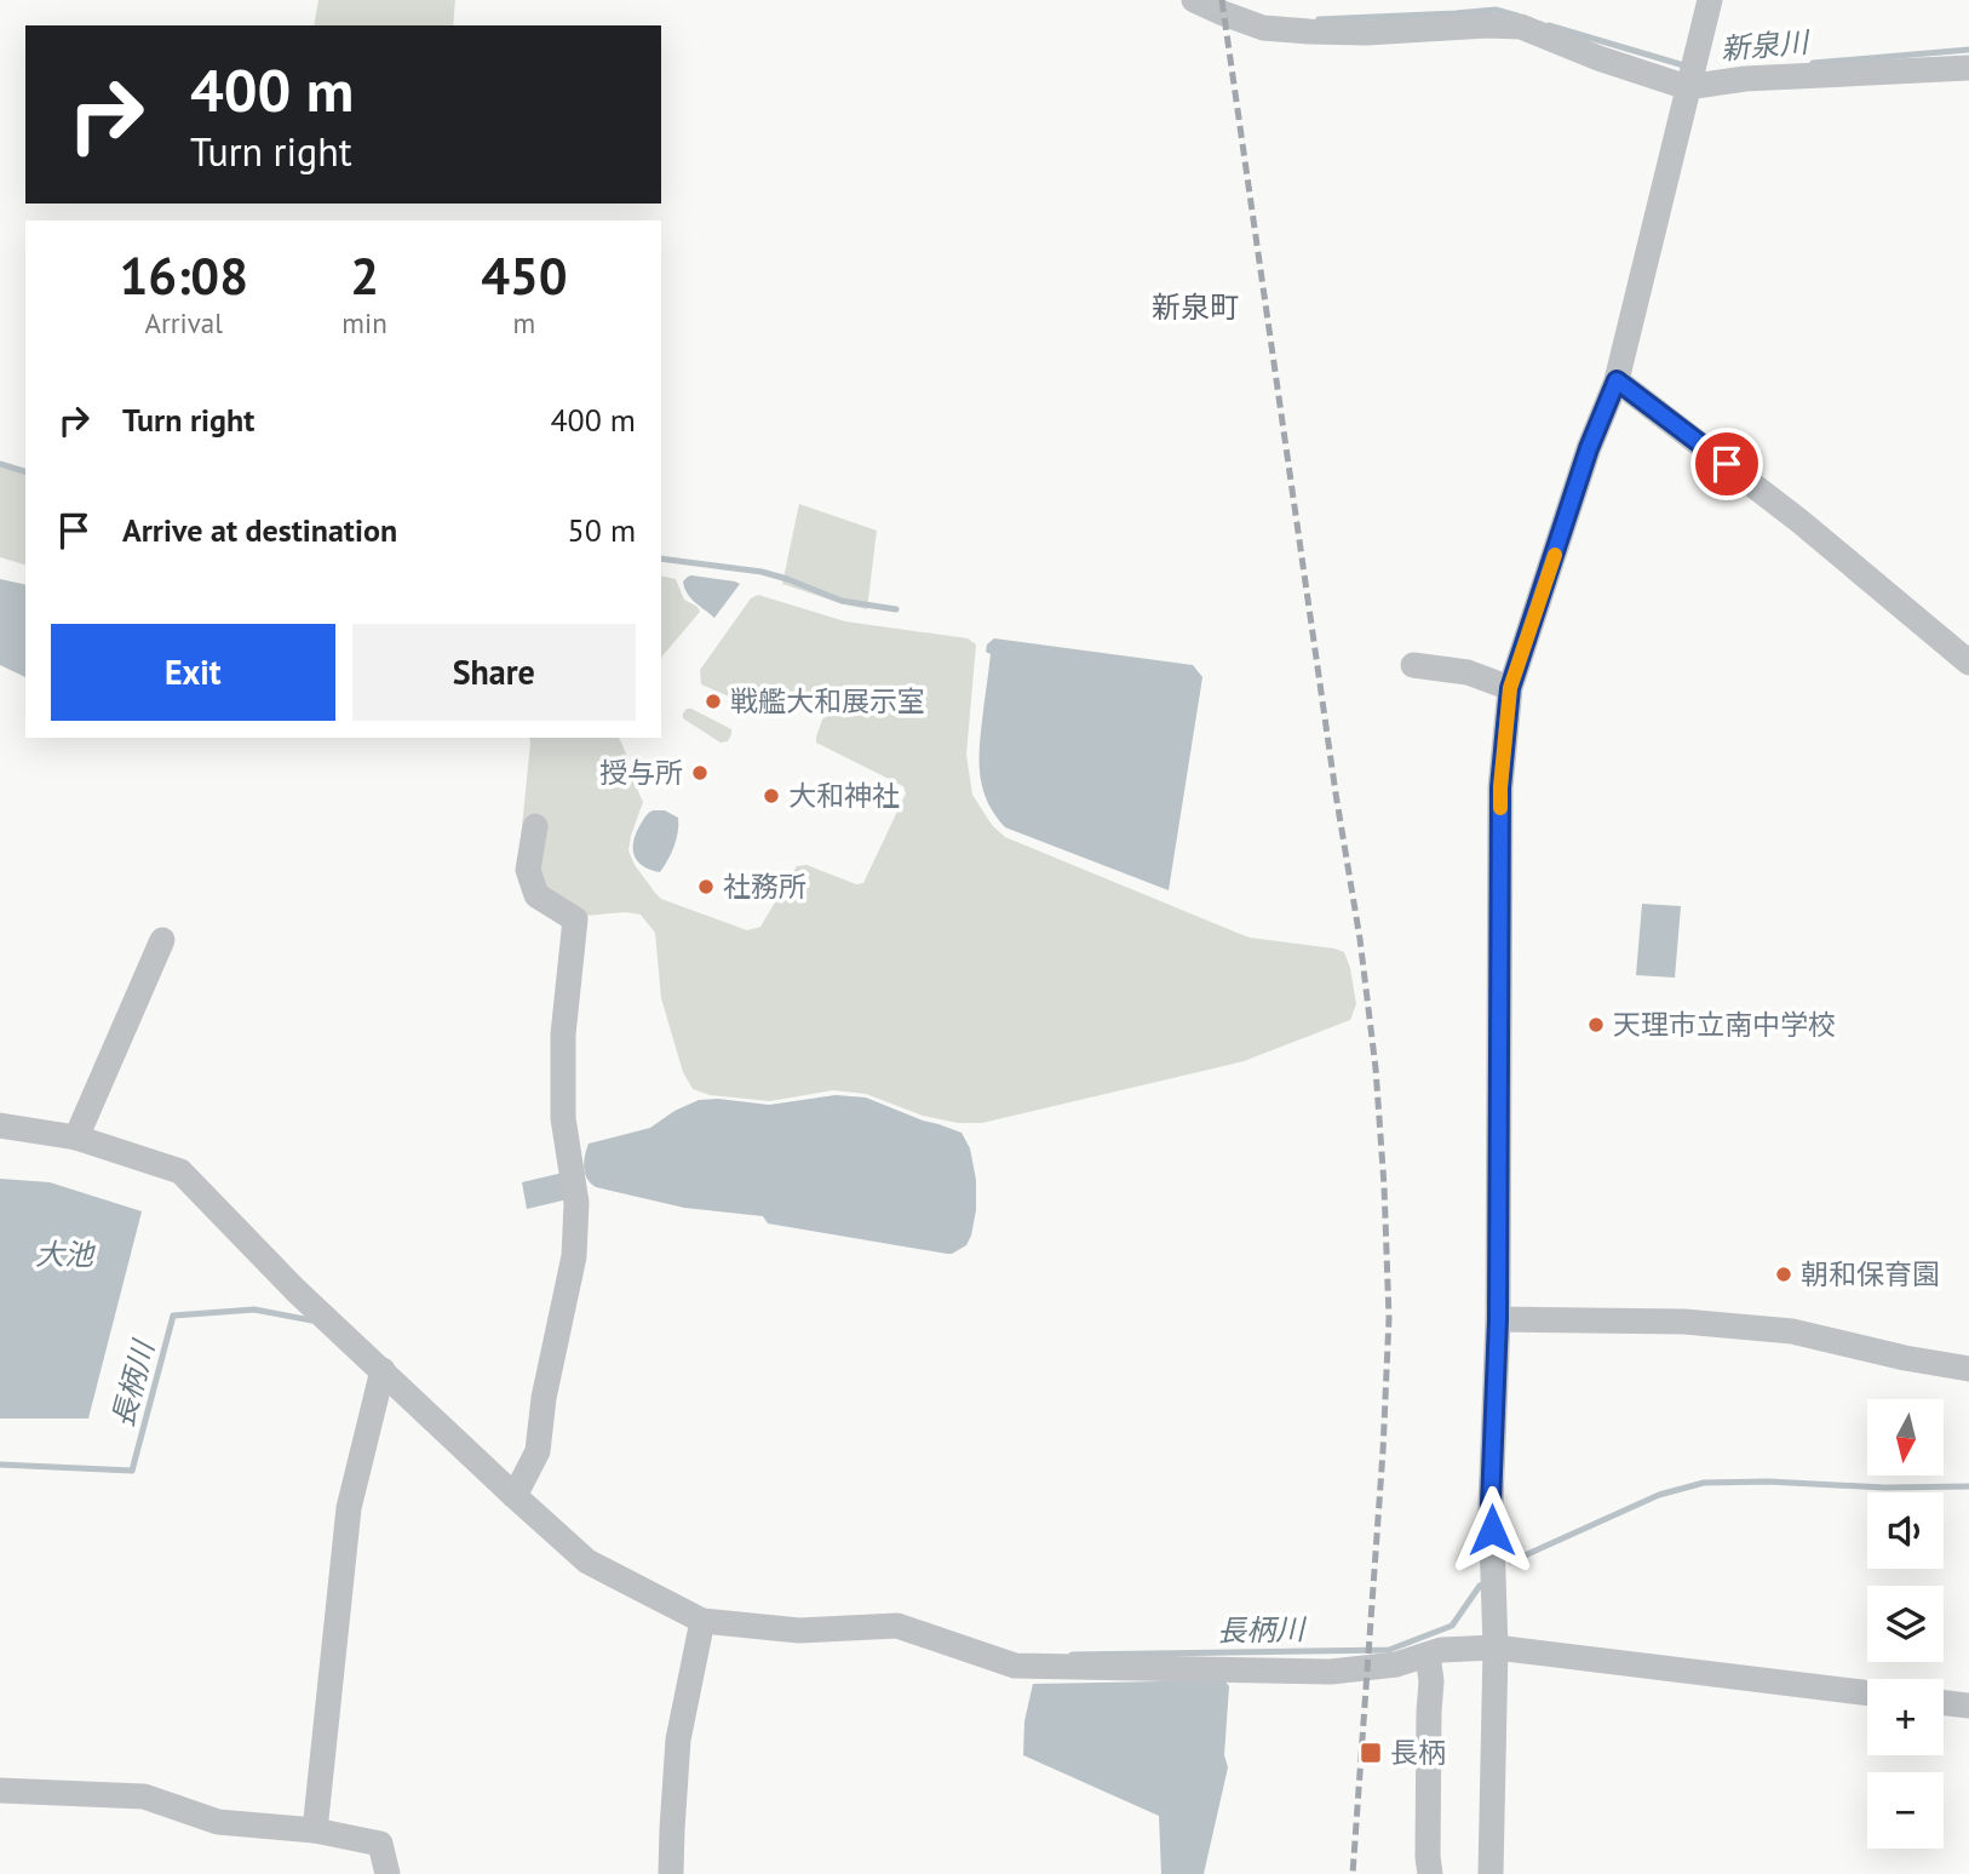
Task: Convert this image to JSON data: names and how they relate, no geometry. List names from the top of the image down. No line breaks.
{"districts":["新泉町"],"water":["新泉川","大池","長柄川"],"places":{"other":["戦艦大和展示室","授与所","大和神社","社務所","天理市立南中学校","朝和保育園"],"transit":["長柄"]},"north":"bottom","page":{"turn":["400 m","Turn right"],"eta":["16:08","Arrival","2","min","450","m"],"list":[{"name":"Turn right","value":"400 m"},{"name":"Arrive at destination","value":"50 m"}],"buttons":["Exit","Share"],"map_buttons":["+","−"]}}
